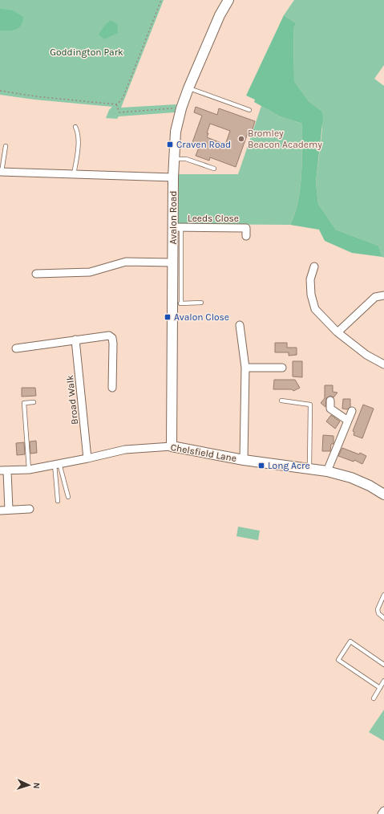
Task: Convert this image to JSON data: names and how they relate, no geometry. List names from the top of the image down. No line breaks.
{"streets":{"street":["Avalon Road","Leeds Close","Broad Walk","Chelsfield Lane"]},"crossings":[["Avalon Road","Leeds Close"],["Avalon Road","Chelsfield Lane"],["Broad Walk","Chelsfield Lane"]],"parks":["Goddington Park"],"places":{"other":["Bromley Beacon Academy"],"transit":["Craven Road","Avalon Close","Long Acre"]},"north":"right"}
